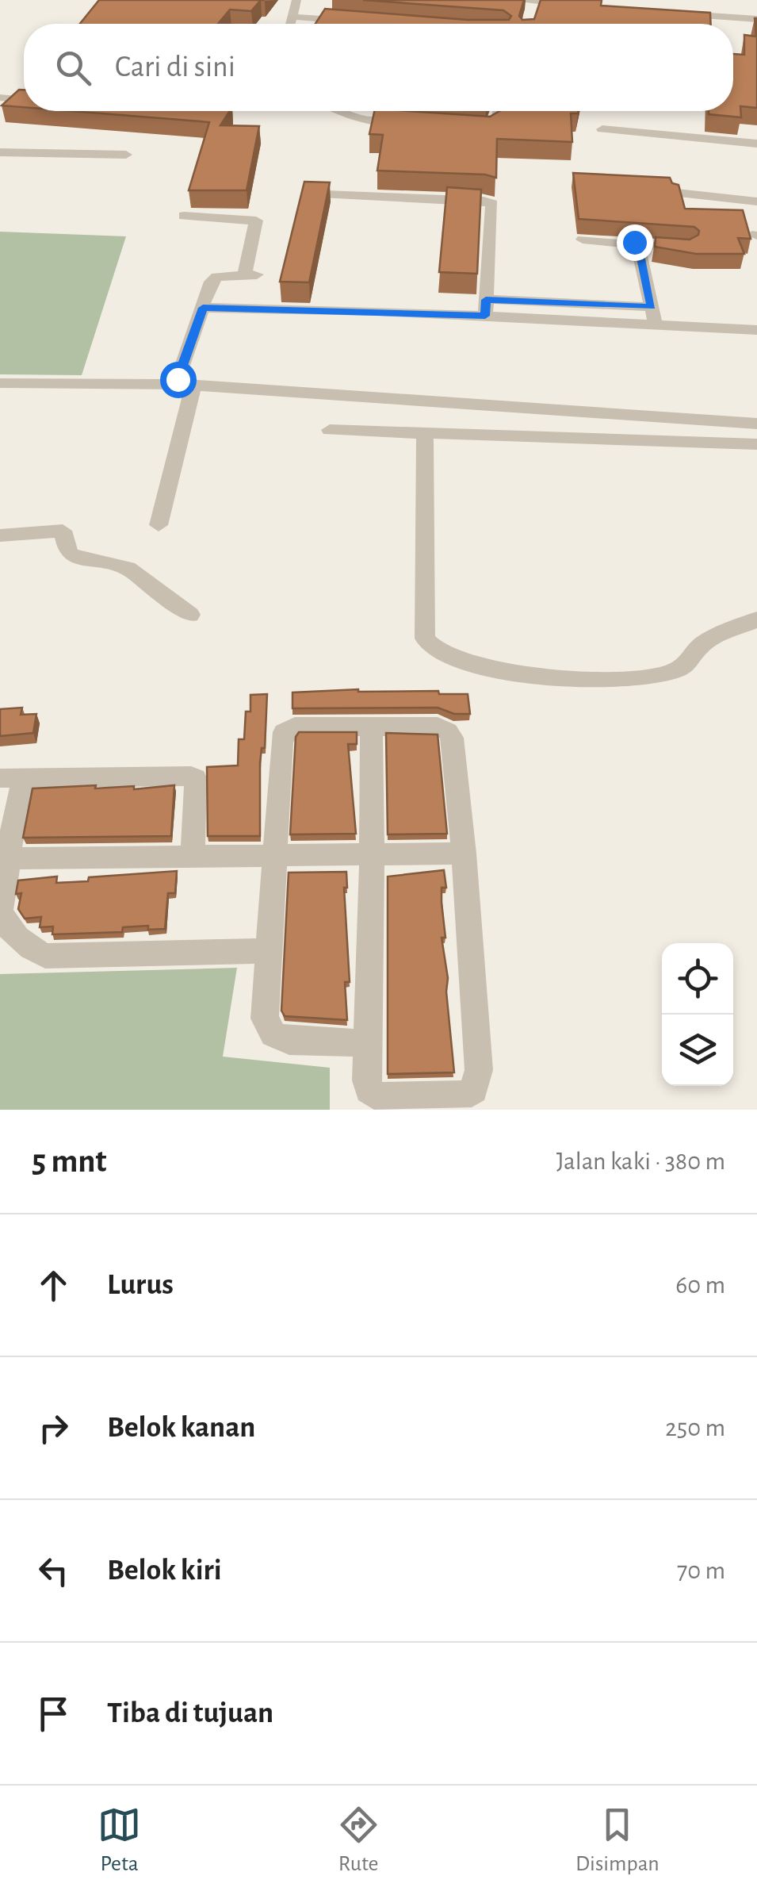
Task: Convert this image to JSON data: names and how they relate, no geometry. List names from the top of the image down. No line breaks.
{"page":{"search":"Cari di sini","heading":["5 mnt","Jalan kaki · 380 m"],"list":[["Lurus","60 m"],["Belok kanan","250 m"],["Belok kiri","70 m"],"Tiba di tujuan"],"nav":["Peta","Rute","Disimpan"]}}
